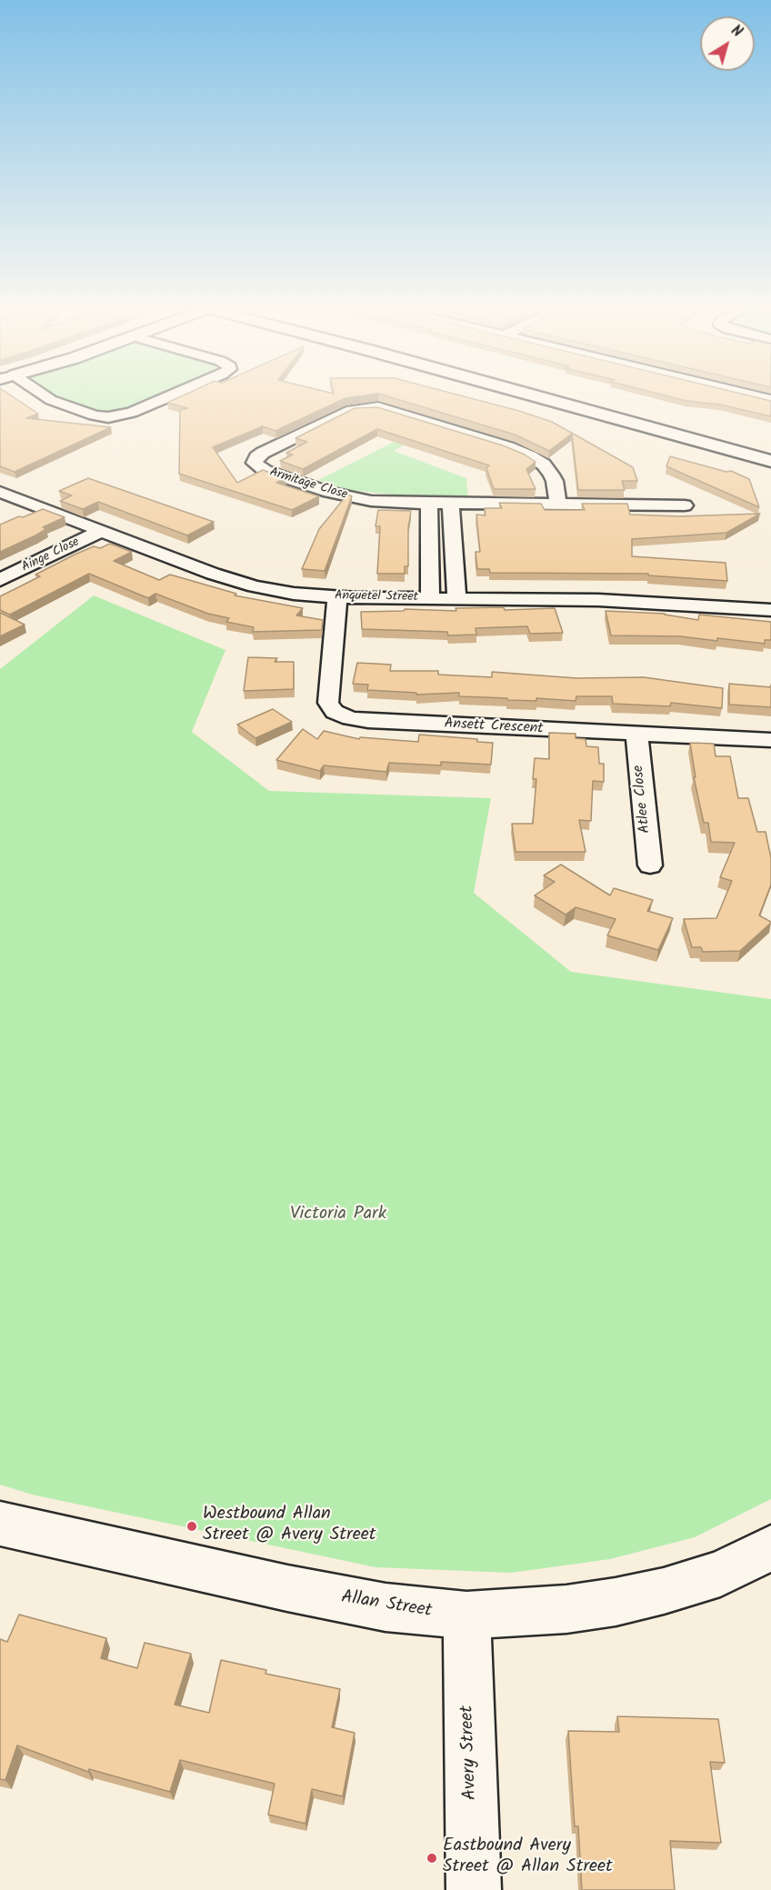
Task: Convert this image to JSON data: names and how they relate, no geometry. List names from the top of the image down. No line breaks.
{"streets":{"main road":["Allan Street","Avery Street"],"street":["Armitage Close","Ainge Close","Anquetel Street","Ansett Crescent","Atlee Close"]},"crossings":[["Ainge Close","Anquetel Street"],["Anquetel Street","Ansett Crescent"],["Ansett Crescent","Atlee Close"],["Allan Street","Avery Street"]],"parks":["Victoria Park"],"places":["Westbound Allan Street @ Avery Street","Eastbound Avery Street @ Allan Street"],"north":"top right"}
